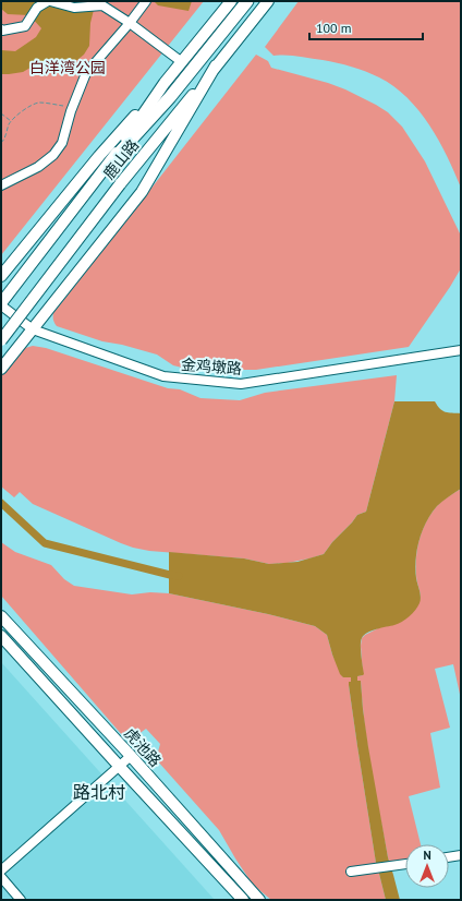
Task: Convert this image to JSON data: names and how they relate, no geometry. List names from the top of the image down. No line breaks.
{"streets":{"main road":["鹿山路","虎池路"],"street":["金鸡墩路"]},"crossings":[["鹿山路","金鸡墩路"]],"districts":["路北村"],"parks":["白洋湾公园"],"scale_bar":"100 m","north":"top"}
